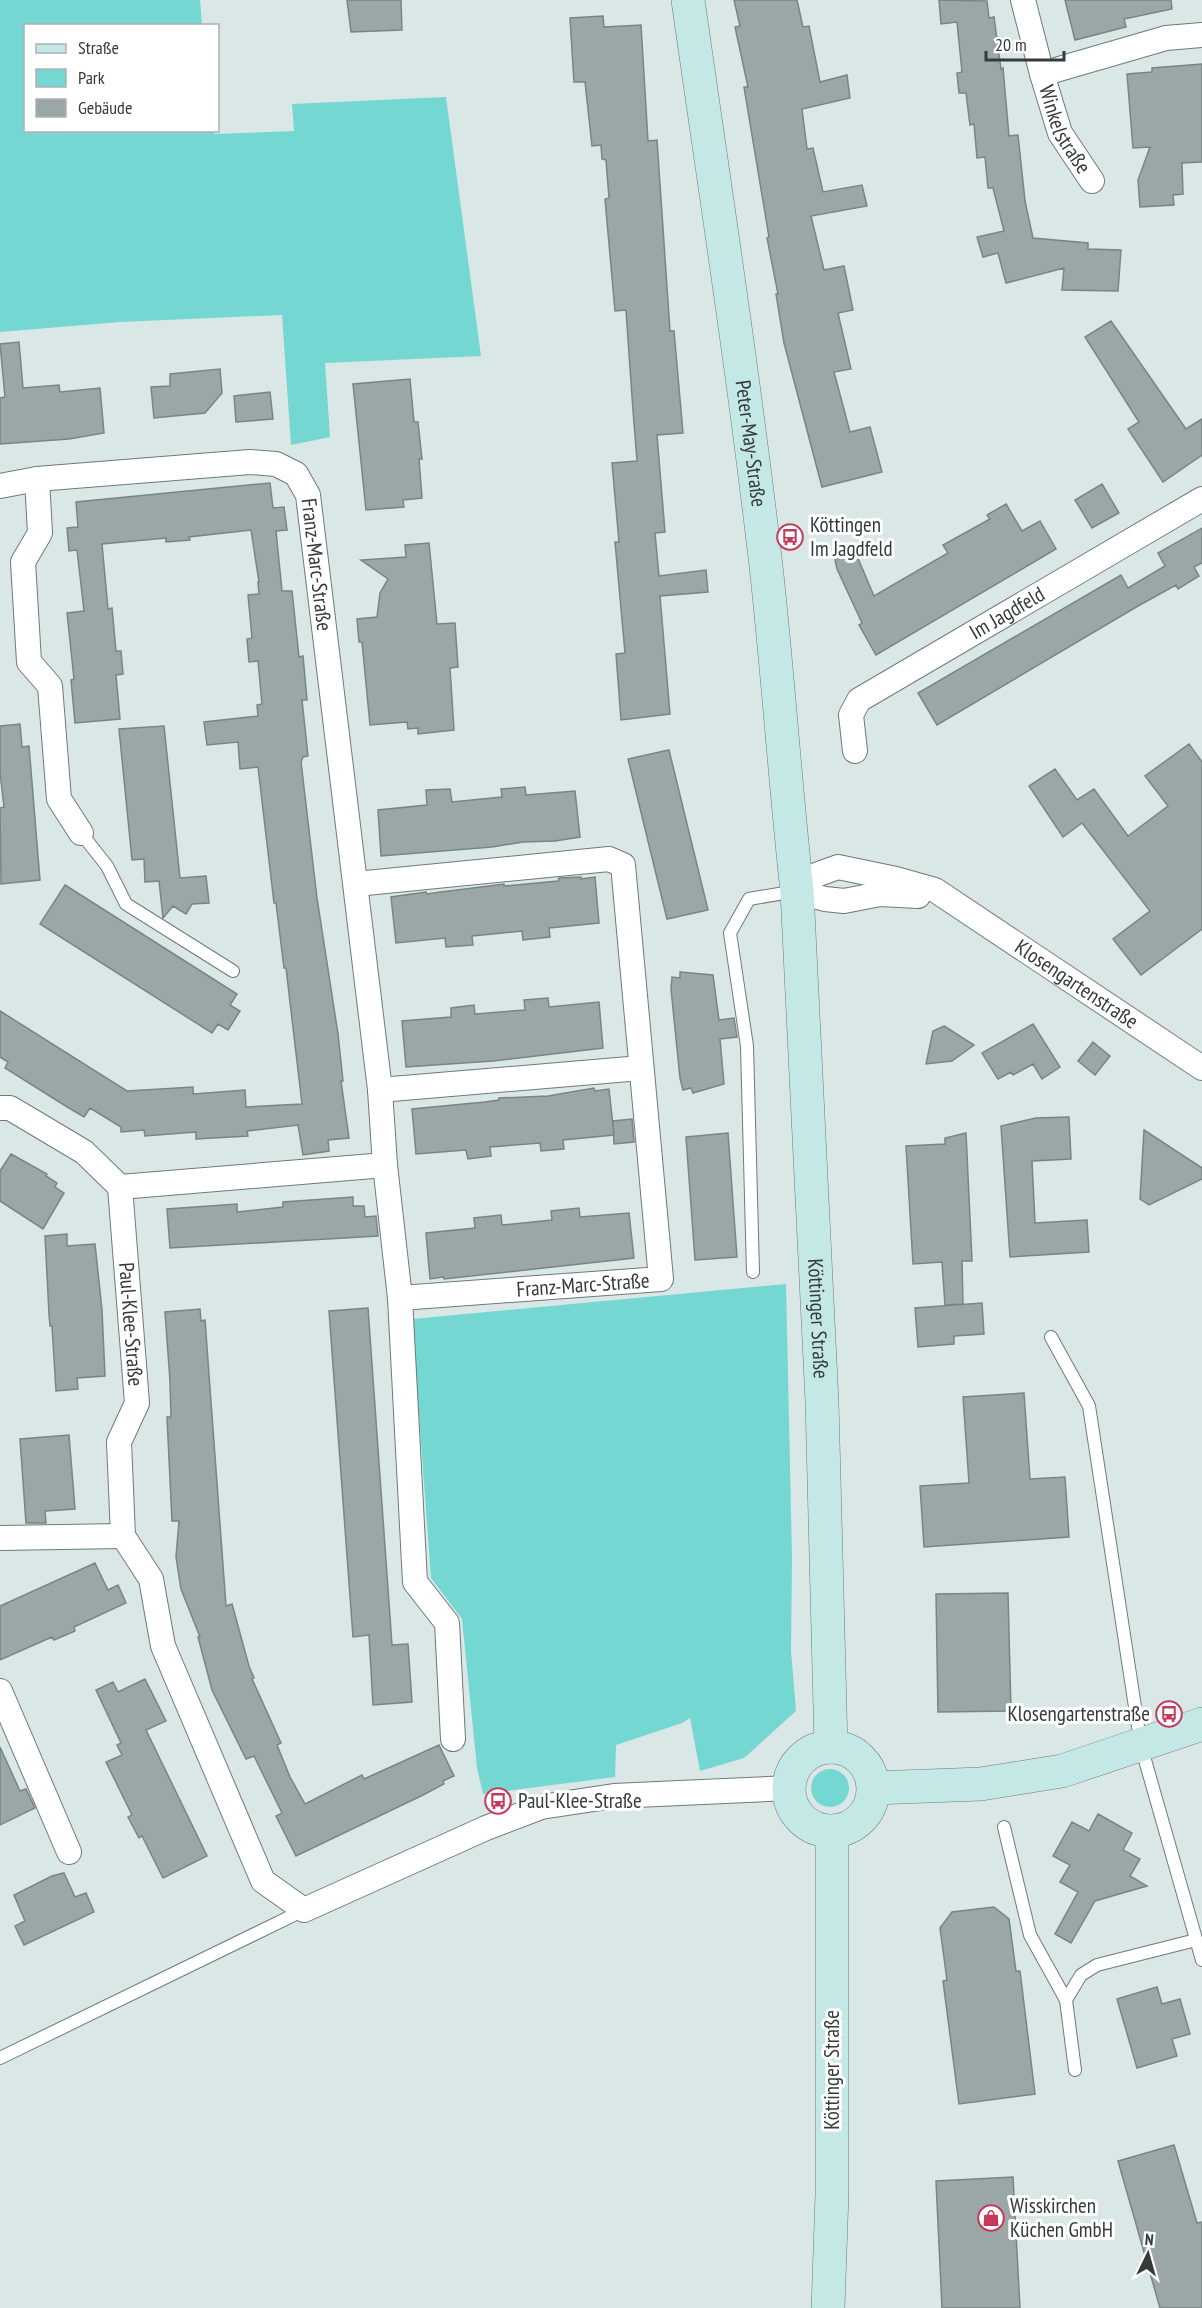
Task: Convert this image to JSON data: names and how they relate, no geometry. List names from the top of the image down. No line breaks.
{"streets":{"main road":["Peter-May-Straße","Köttinger Straße"],"street":["Winkelstraße","Franz-Marc-Straße","Im Jagdfeld","Klosengartenstraße","Paul-Klee-Straße"]},"crossings":[["Peter-May-Straße","Klosengartenstraße"],["Peter-May-Straße","Köttinger Straße"],["Klosengartenstraße","Köttinger Straße"]],"places":{"bus stop":["Köttingen Im Jagdfeld","Klosengartenstraße","Paul-Klee-Straße"],"shop":["Wisskirchen Küchen GmbH"]},"legend":["Straße","Park","Gebäude"],"scale_bar":"20 m","north":"top"}
